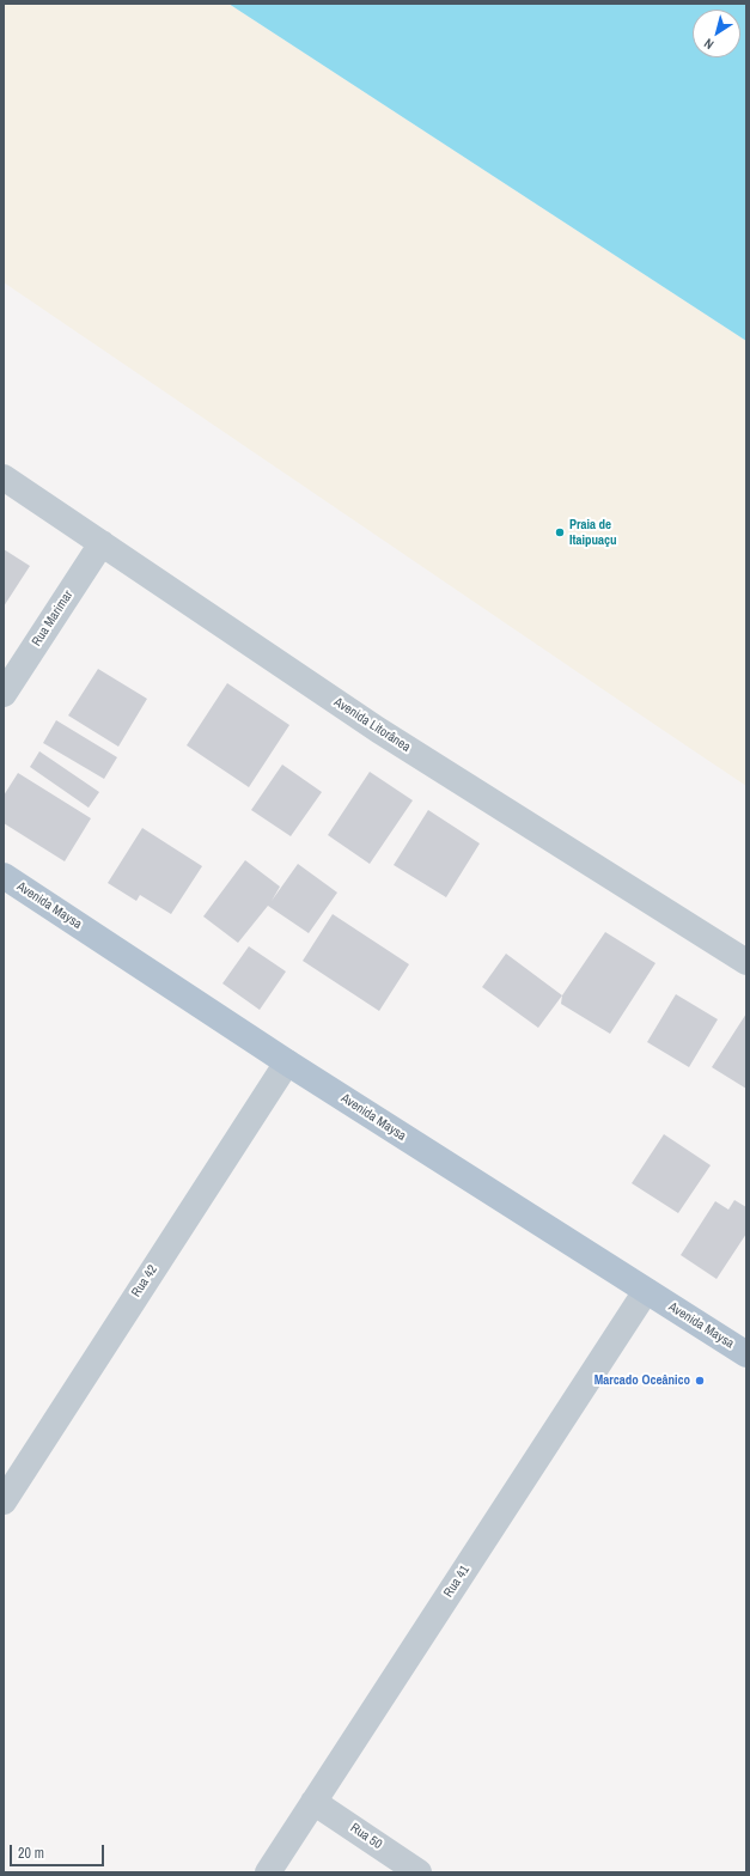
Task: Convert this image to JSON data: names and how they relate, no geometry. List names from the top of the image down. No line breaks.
{"streets":{"main road":["Avenida Maysa"],"street":["Rua Marimar","Avenida Litorânea","Rua 42","Rua 41","Rua 50"]},"crossings":[["Rua Marimar","Avenida Litorânea"],["Avenida Maysa","Rua 42"],["Avenida Maysa","Rua 41"],["Rua 41","Rua 50"]],"places":["Praia de Itaipuaçu","Marcado Oceânico"],"scale_bar":"20 m","north":"bottom left"}
